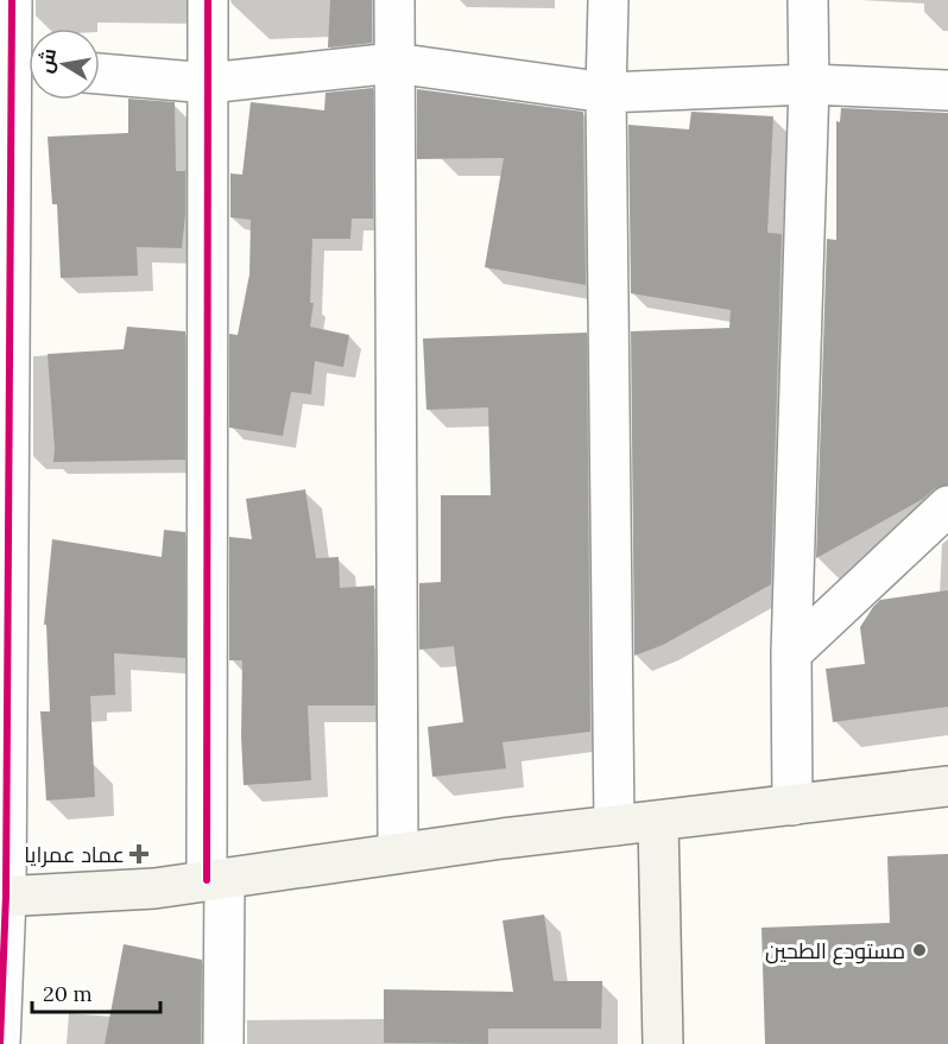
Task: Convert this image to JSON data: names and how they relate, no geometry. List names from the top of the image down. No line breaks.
{"places":{"health":["عماد عمرايا"],"other":["مستودع الطحين"]},"scale_bar":"20 m","north":"left"}
